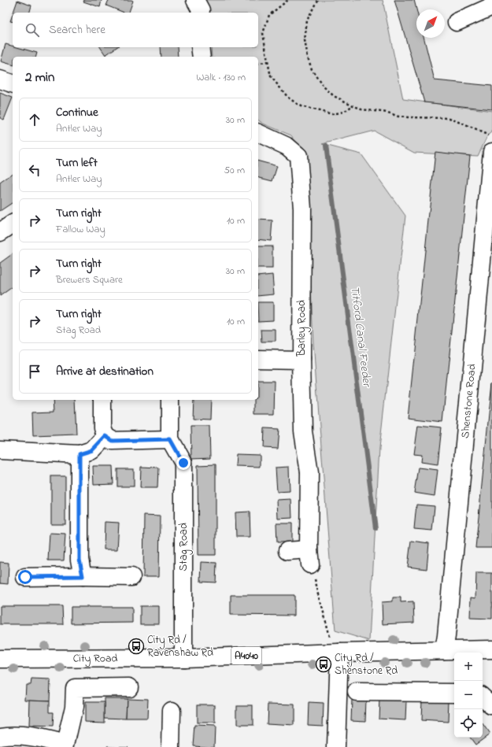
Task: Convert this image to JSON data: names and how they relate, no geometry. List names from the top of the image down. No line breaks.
{"streets":{"street":["Barley Road","Shenstone Road","Stag Road","A4040","City Road"]},"crossings":[["Shenstone Road","City Road"],["Stag Road","City Road"]],"water":["Titford Canal Feeder"],"places":{"bus stop":["City Rd / Ravenshaw Rd","City Rd / Shenstone Rd"]},"north":"top right","page":{"search":"Search here","heading":["2 min","Walk · 130 m"],"list":[["Continue","Antler Way","30 m"],["Turn left","Antler Way","50 m"],["Turn right","Fallow Way","10 m"],["Turn right","Brewers Square","30 m"],["Turn right","Stag Road","10 m"],"Arrive at destination"],"map_buttons":["+","−"]}}
